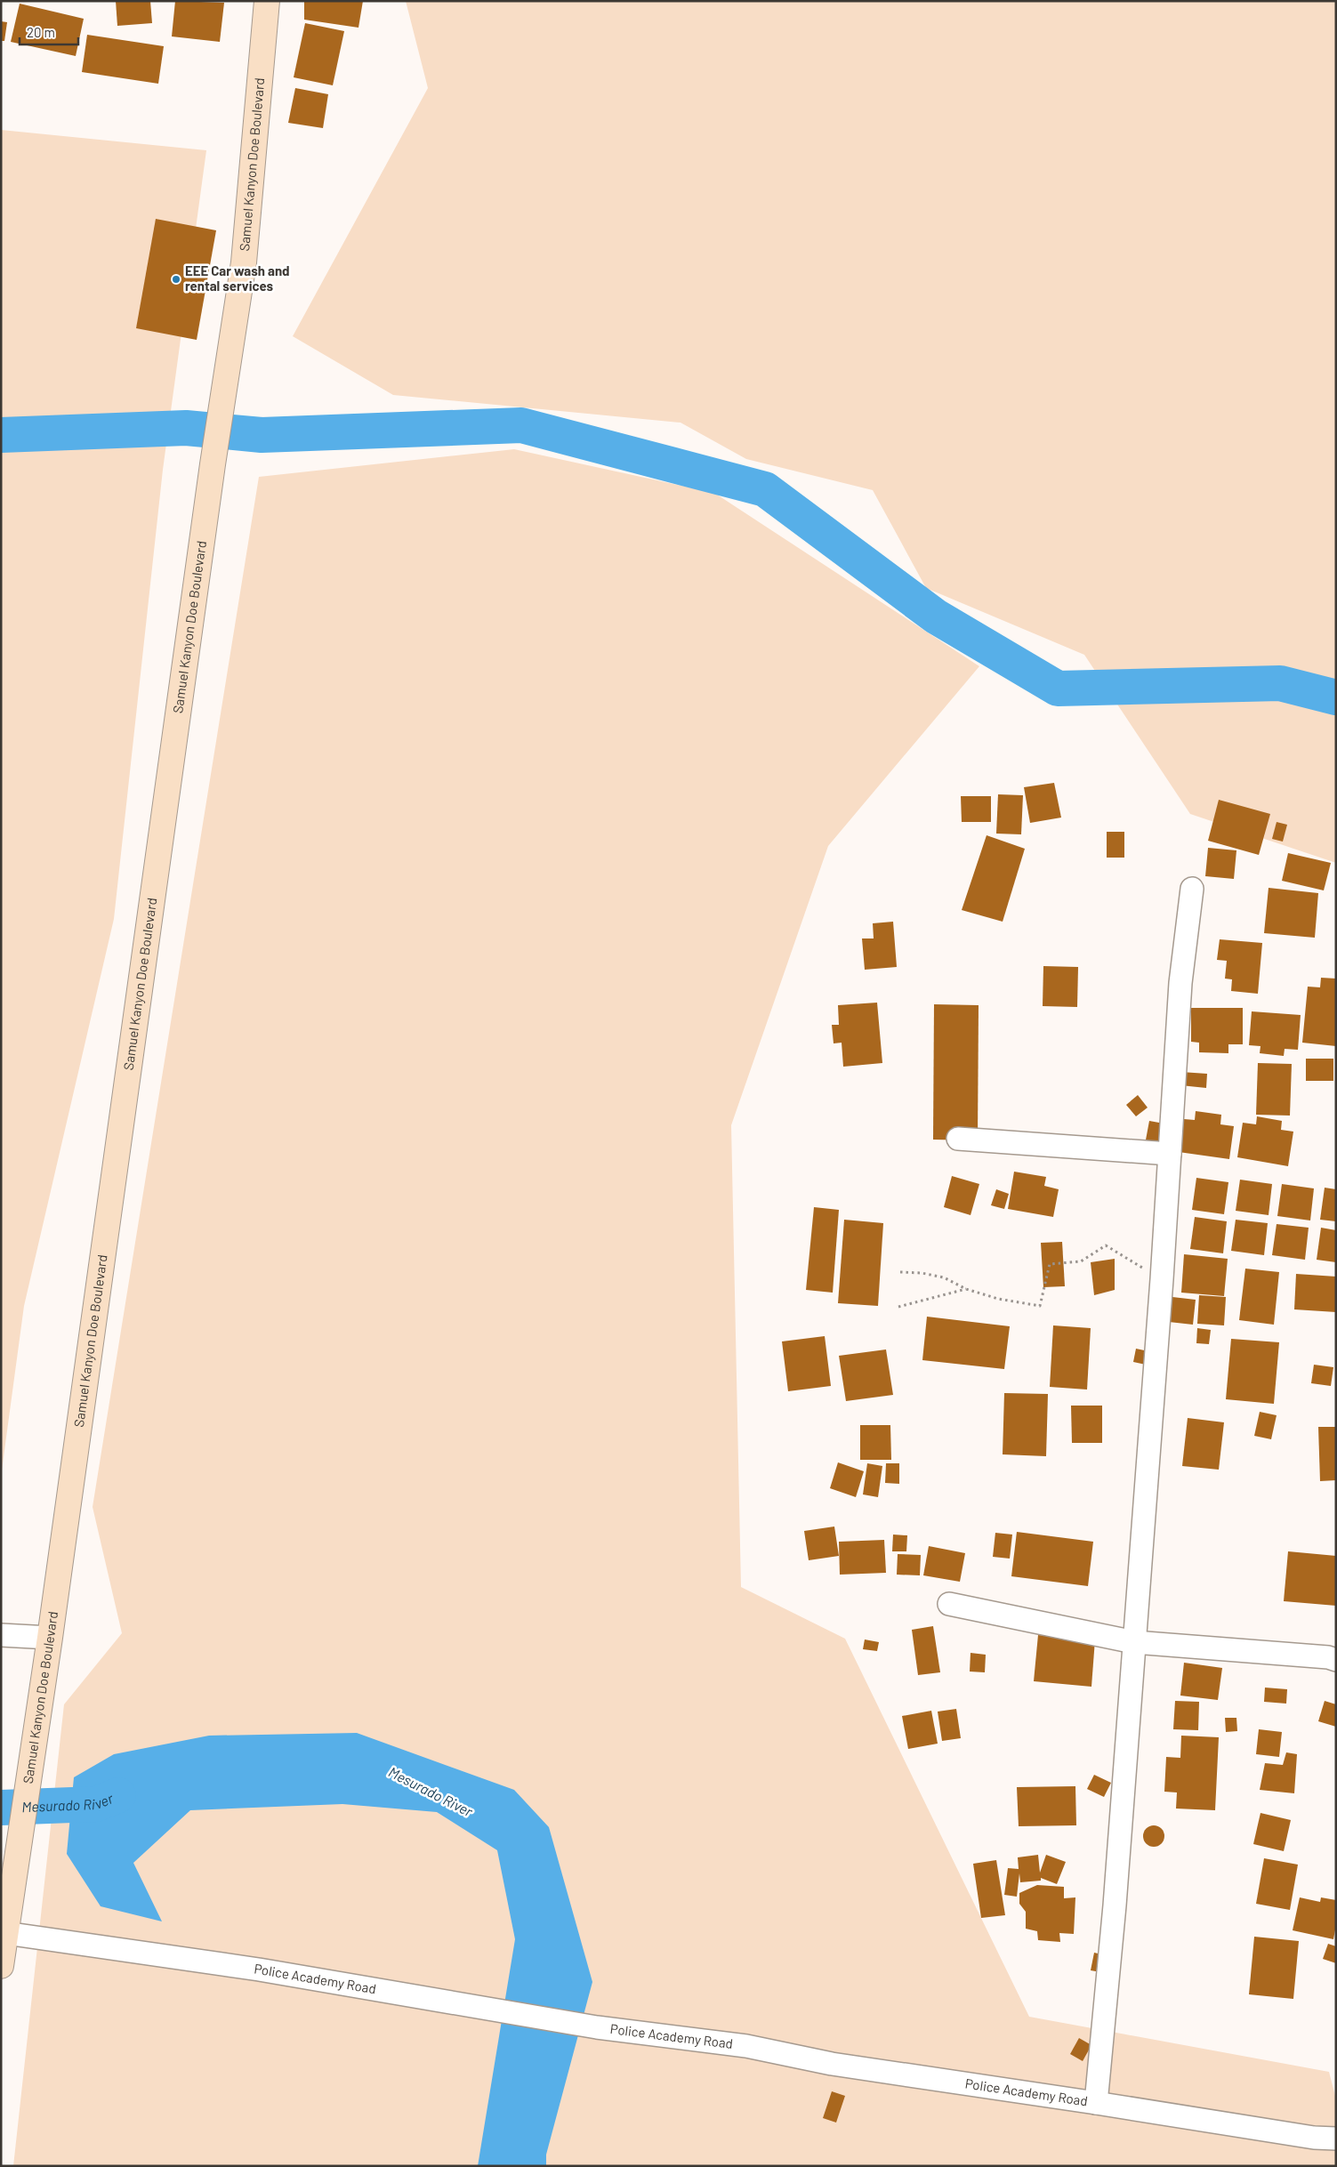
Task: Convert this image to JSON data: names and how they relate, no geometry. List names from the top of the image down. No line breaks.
{"streets":{"street":["Samuel Kanyon Doe Boulevard","Police Academy Road"]},"crossings":[["Samuel Kanyon Doe Boulevard","Police Academy Road"]],"water":["Mesurado River"],"places":["EEE Car wash and rental services"],"scale_bar":"20 m"}
